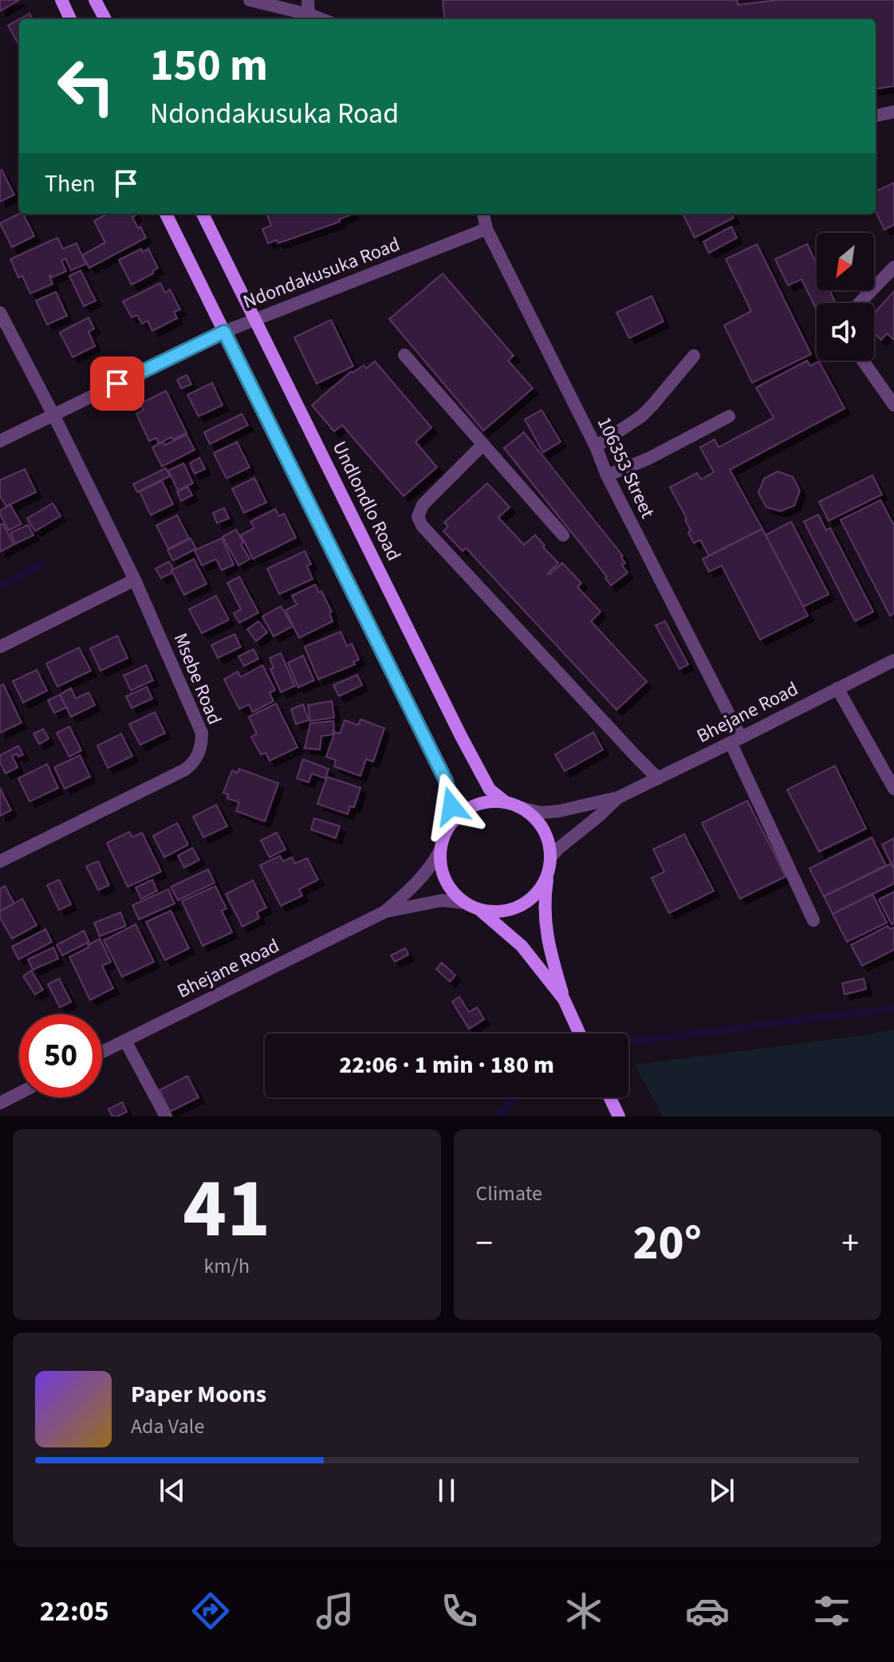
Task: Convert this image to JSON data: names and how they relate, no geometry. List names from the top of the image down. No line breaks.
{"streets":{"main road":["Undlondlo Road"],"street":["Ndondakusuka Road","106353 Street","Msebe Road","Bhejane Road"]},"crossings":[["Ndondakusuka Road","106353 Street"],["Ndondakusuka Road","Undlondlo Road"],["Ndondakusuka Road","Msebe Road"],["106353 Street","Bhejane Road"],["Undlondlo Road","Bhejane Road"]],"north":"bottom left","page":{"turn":["150 m","Ndondakusuka Road"],"then":"Then","limit":"50","trip":"22:06 · 1 min · 180 m","tile":[["41","km/h"],"Climate"],"heat":["−","20°","+"],"song":["Paper Moons","Ada Vale"],"tabs":"22:05"}}
